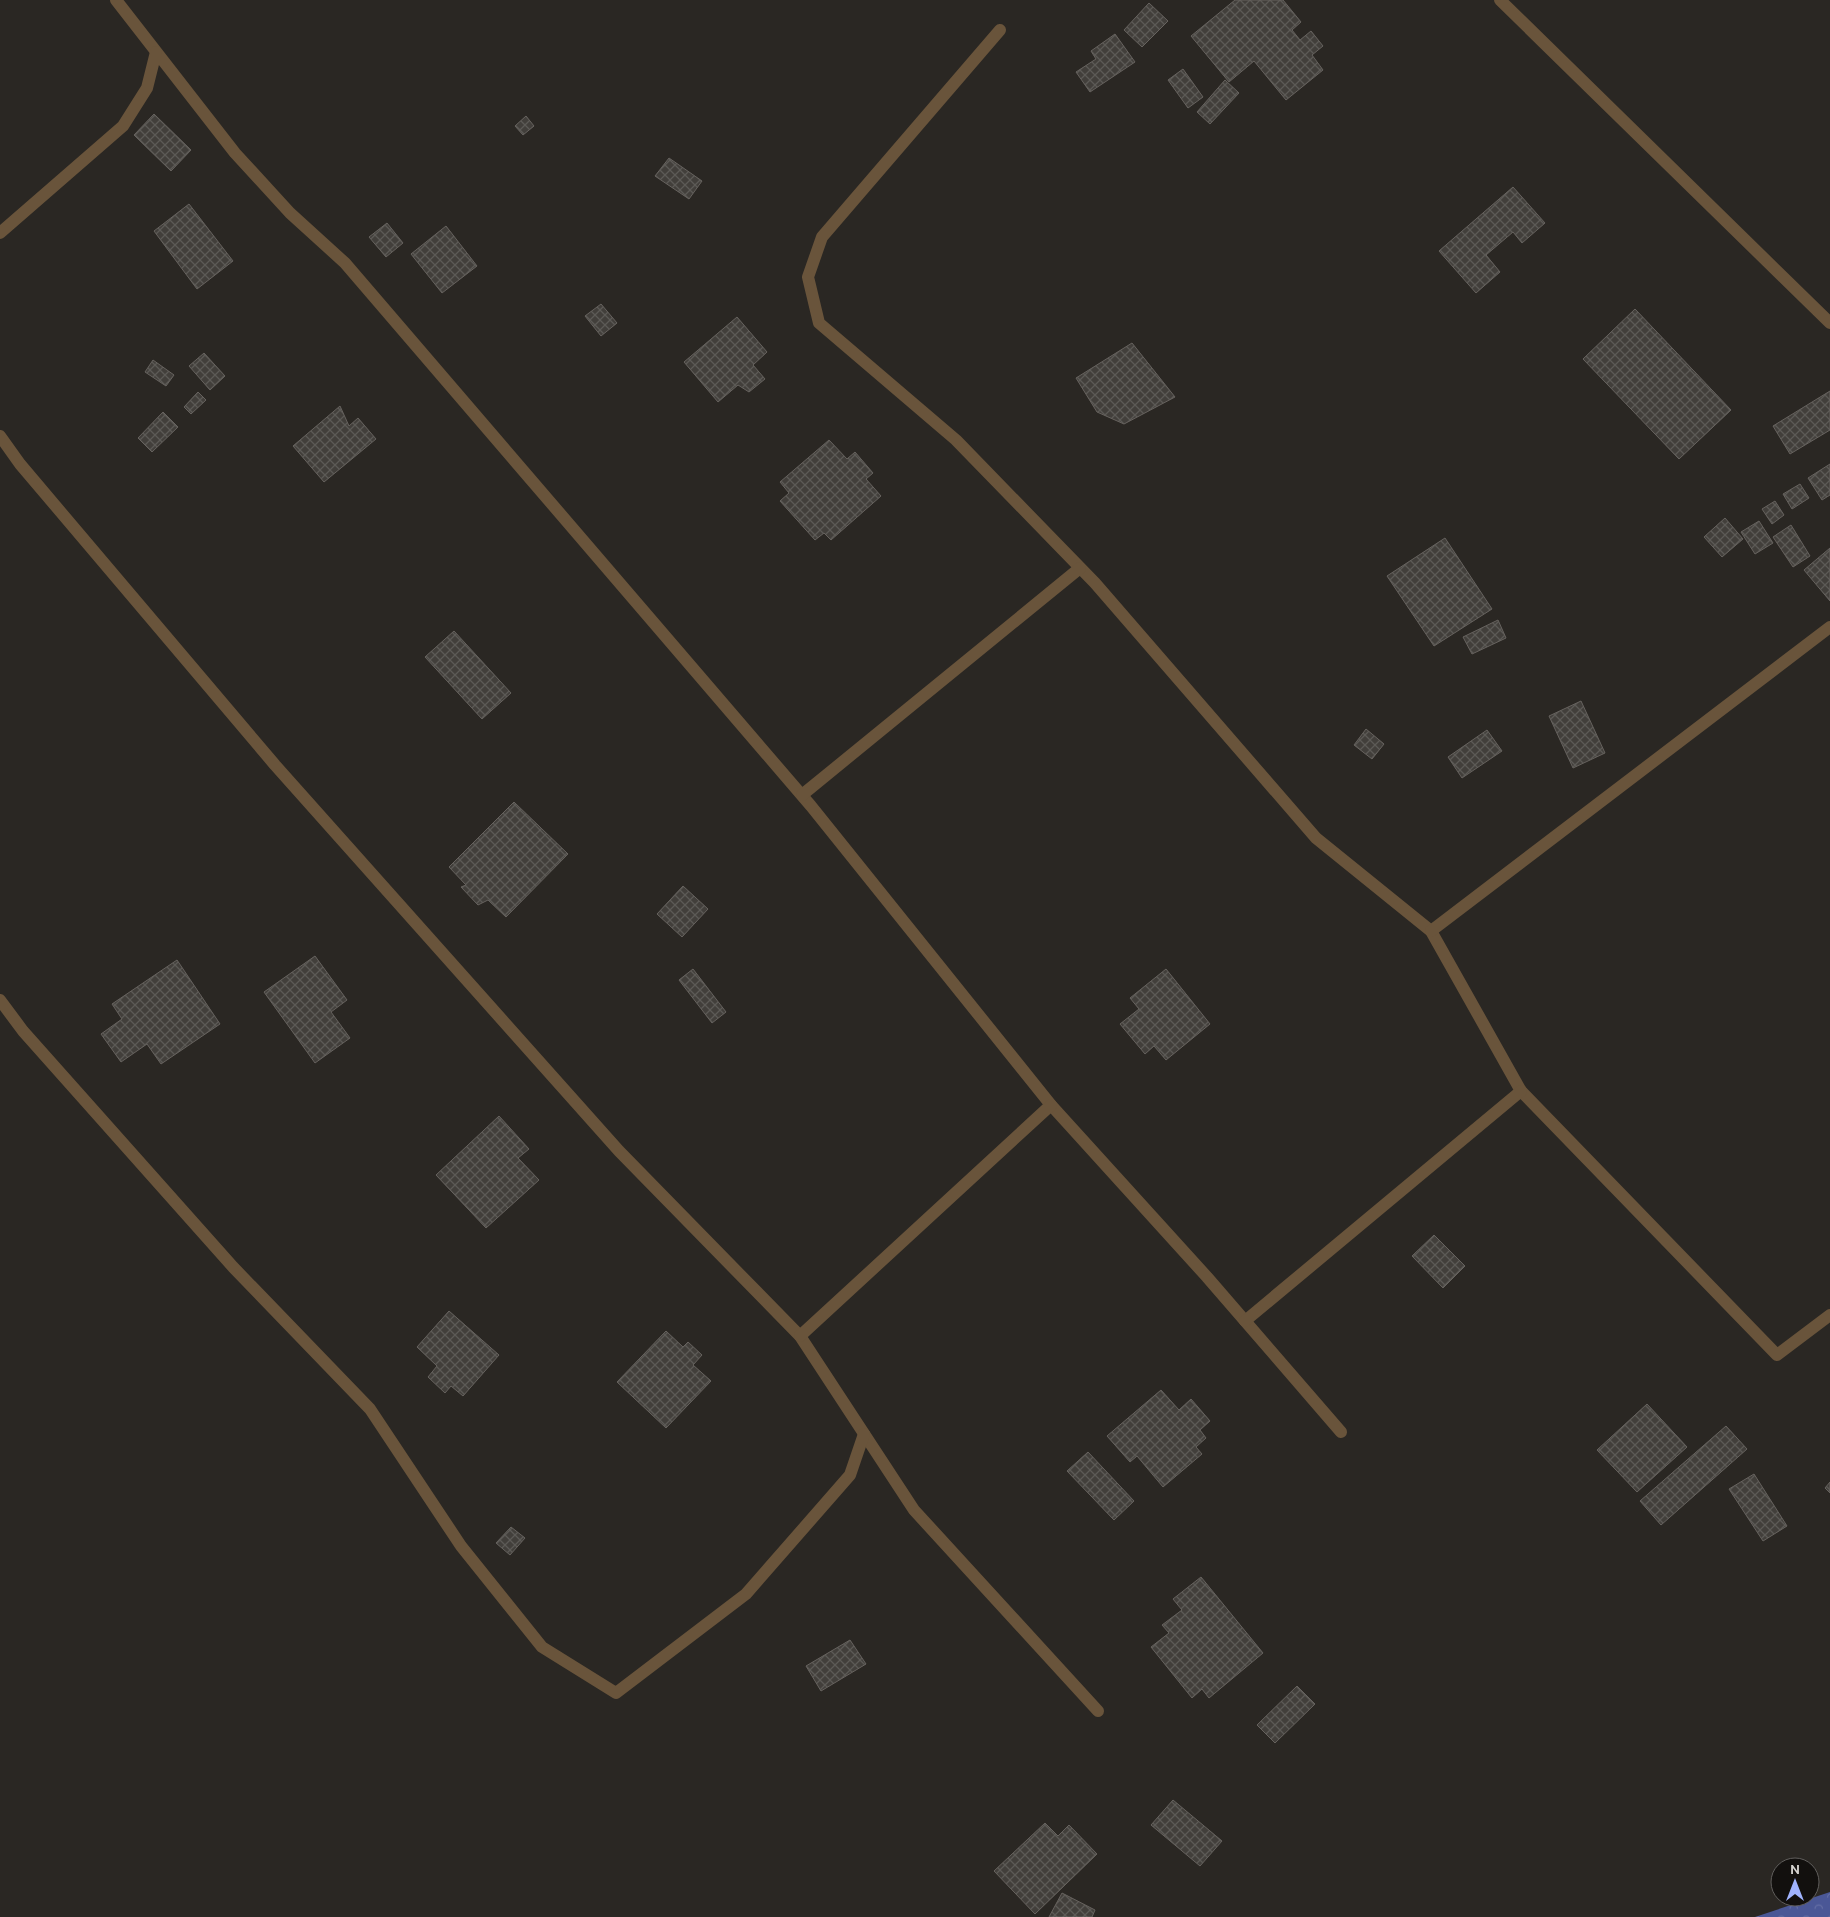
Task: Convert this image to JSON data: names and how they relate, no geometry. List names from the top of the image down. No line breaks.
{"north":"top"}
